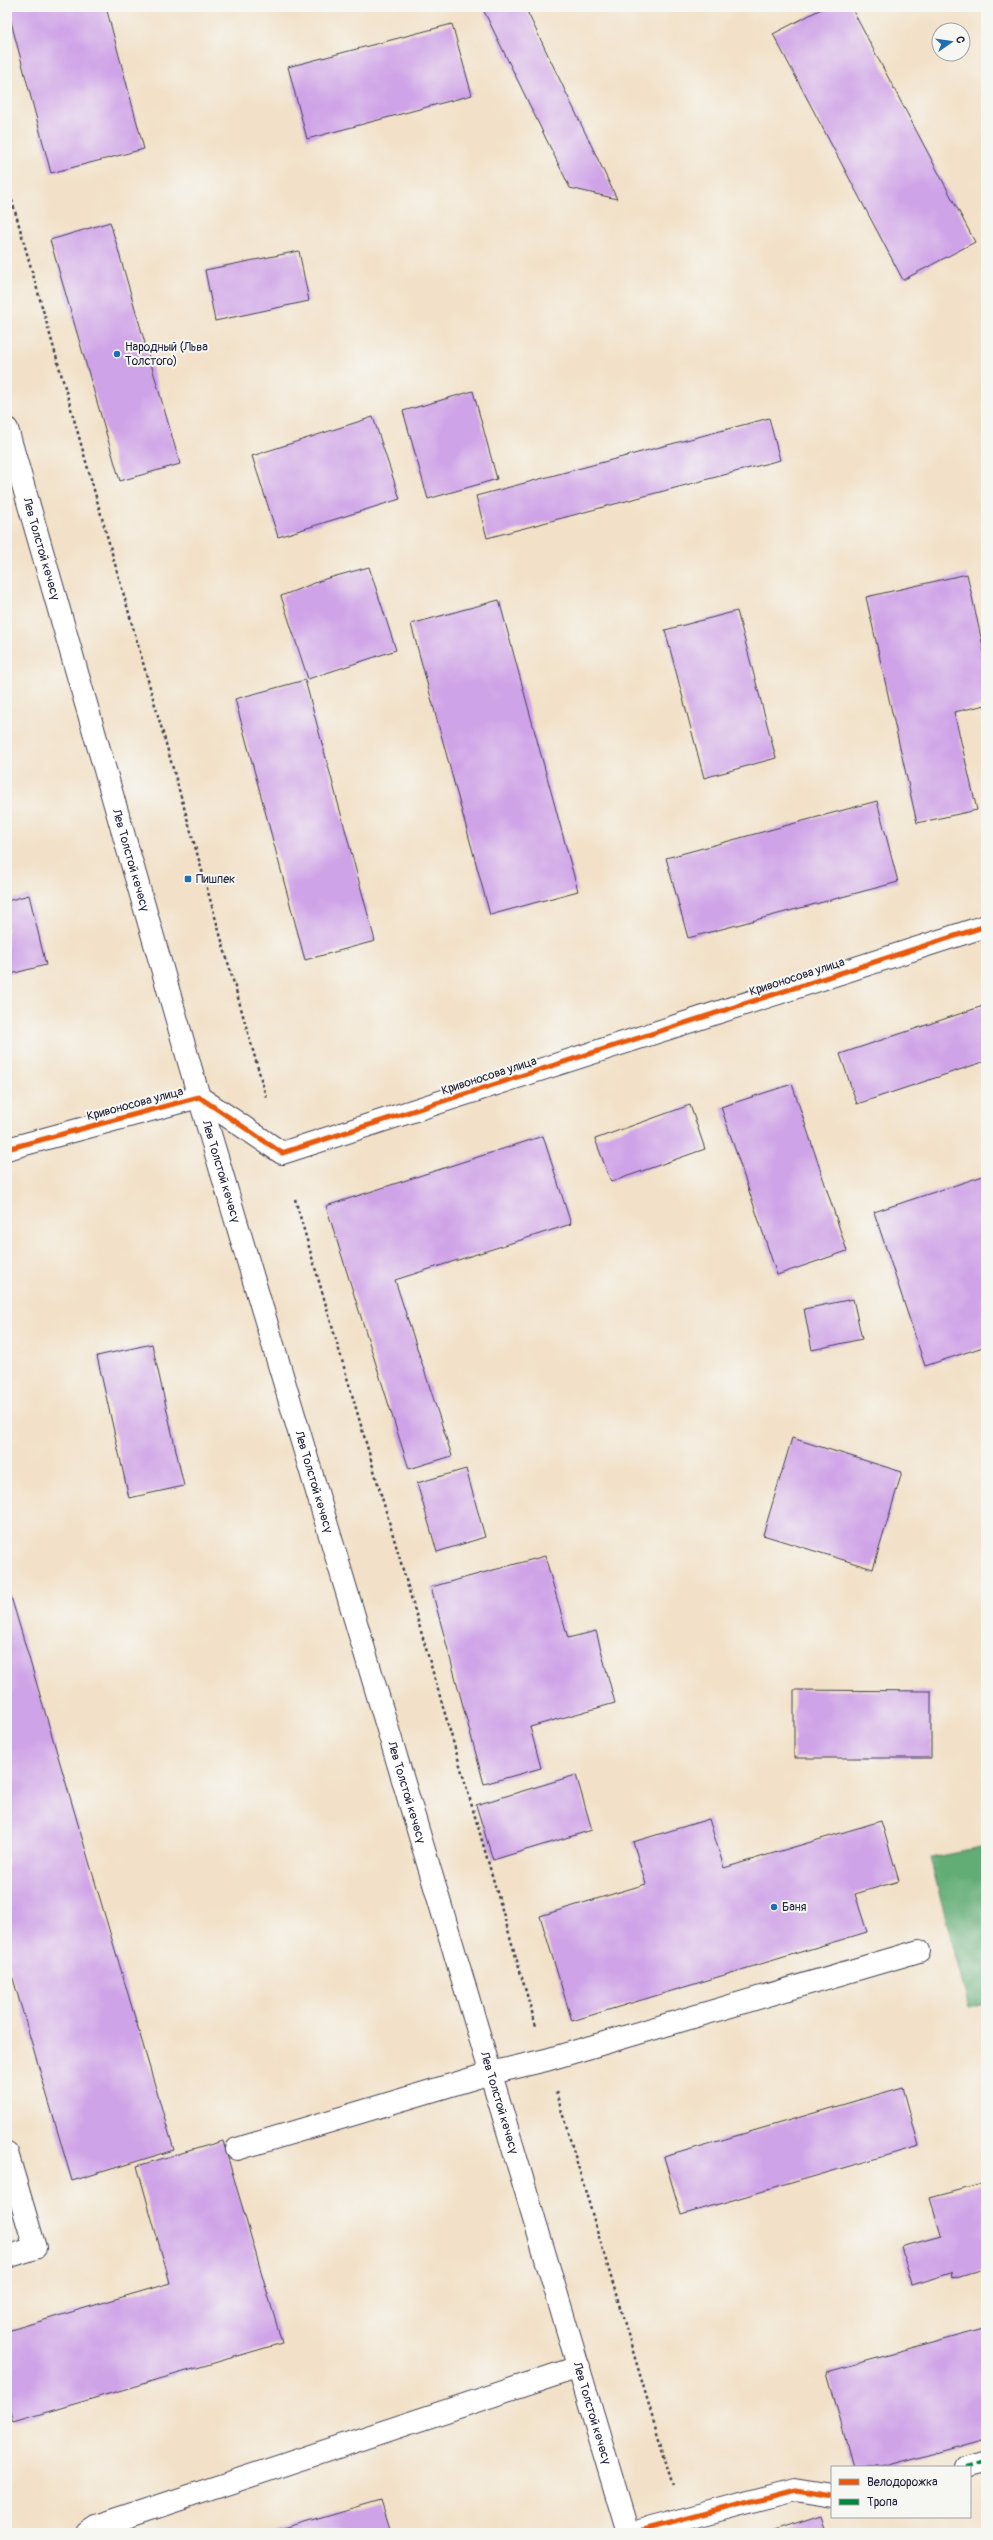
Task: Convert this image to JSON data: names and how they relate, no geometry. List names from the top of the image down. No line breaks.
{"streets":{"main road":["Лев Толстой көчөсү","Кривоносова улица"]},"crossings":[["Лев Толстой көчөсү","Кривоносова улица"]],"places":{"other":["Народный (Льва Толстого)","Баня"],"transit":["Пишпек"]},"legend":["Велодорожка","Тропа"],"north":"right"}
